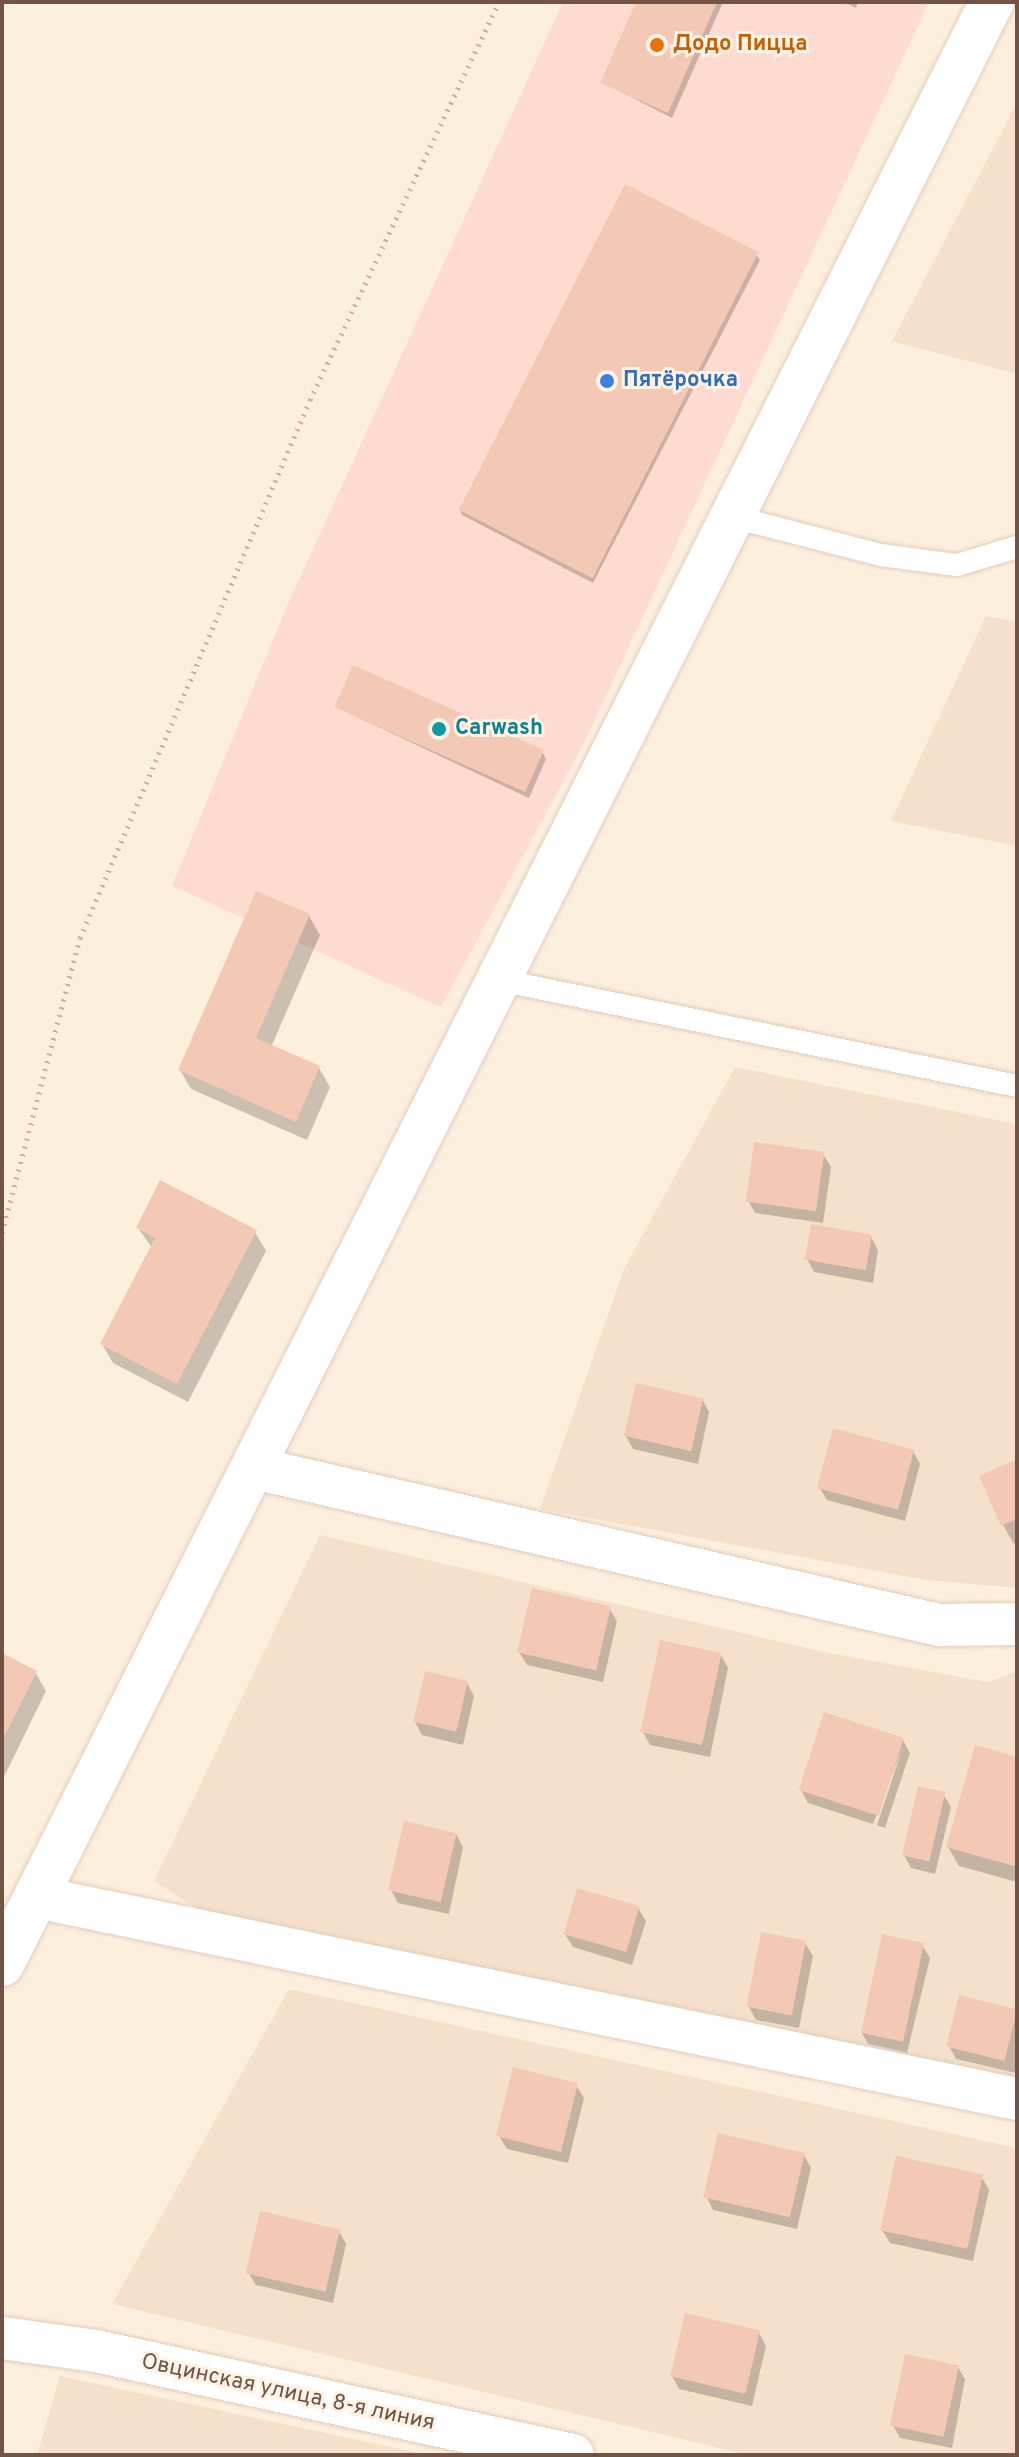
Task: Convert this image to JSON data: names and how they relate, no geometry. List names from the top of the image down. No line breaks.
{"streets":{"street":["Овцинская улица, 8-я линия"]},"places":["Додо Пицца","Пятёрочка","Carwash"]}
